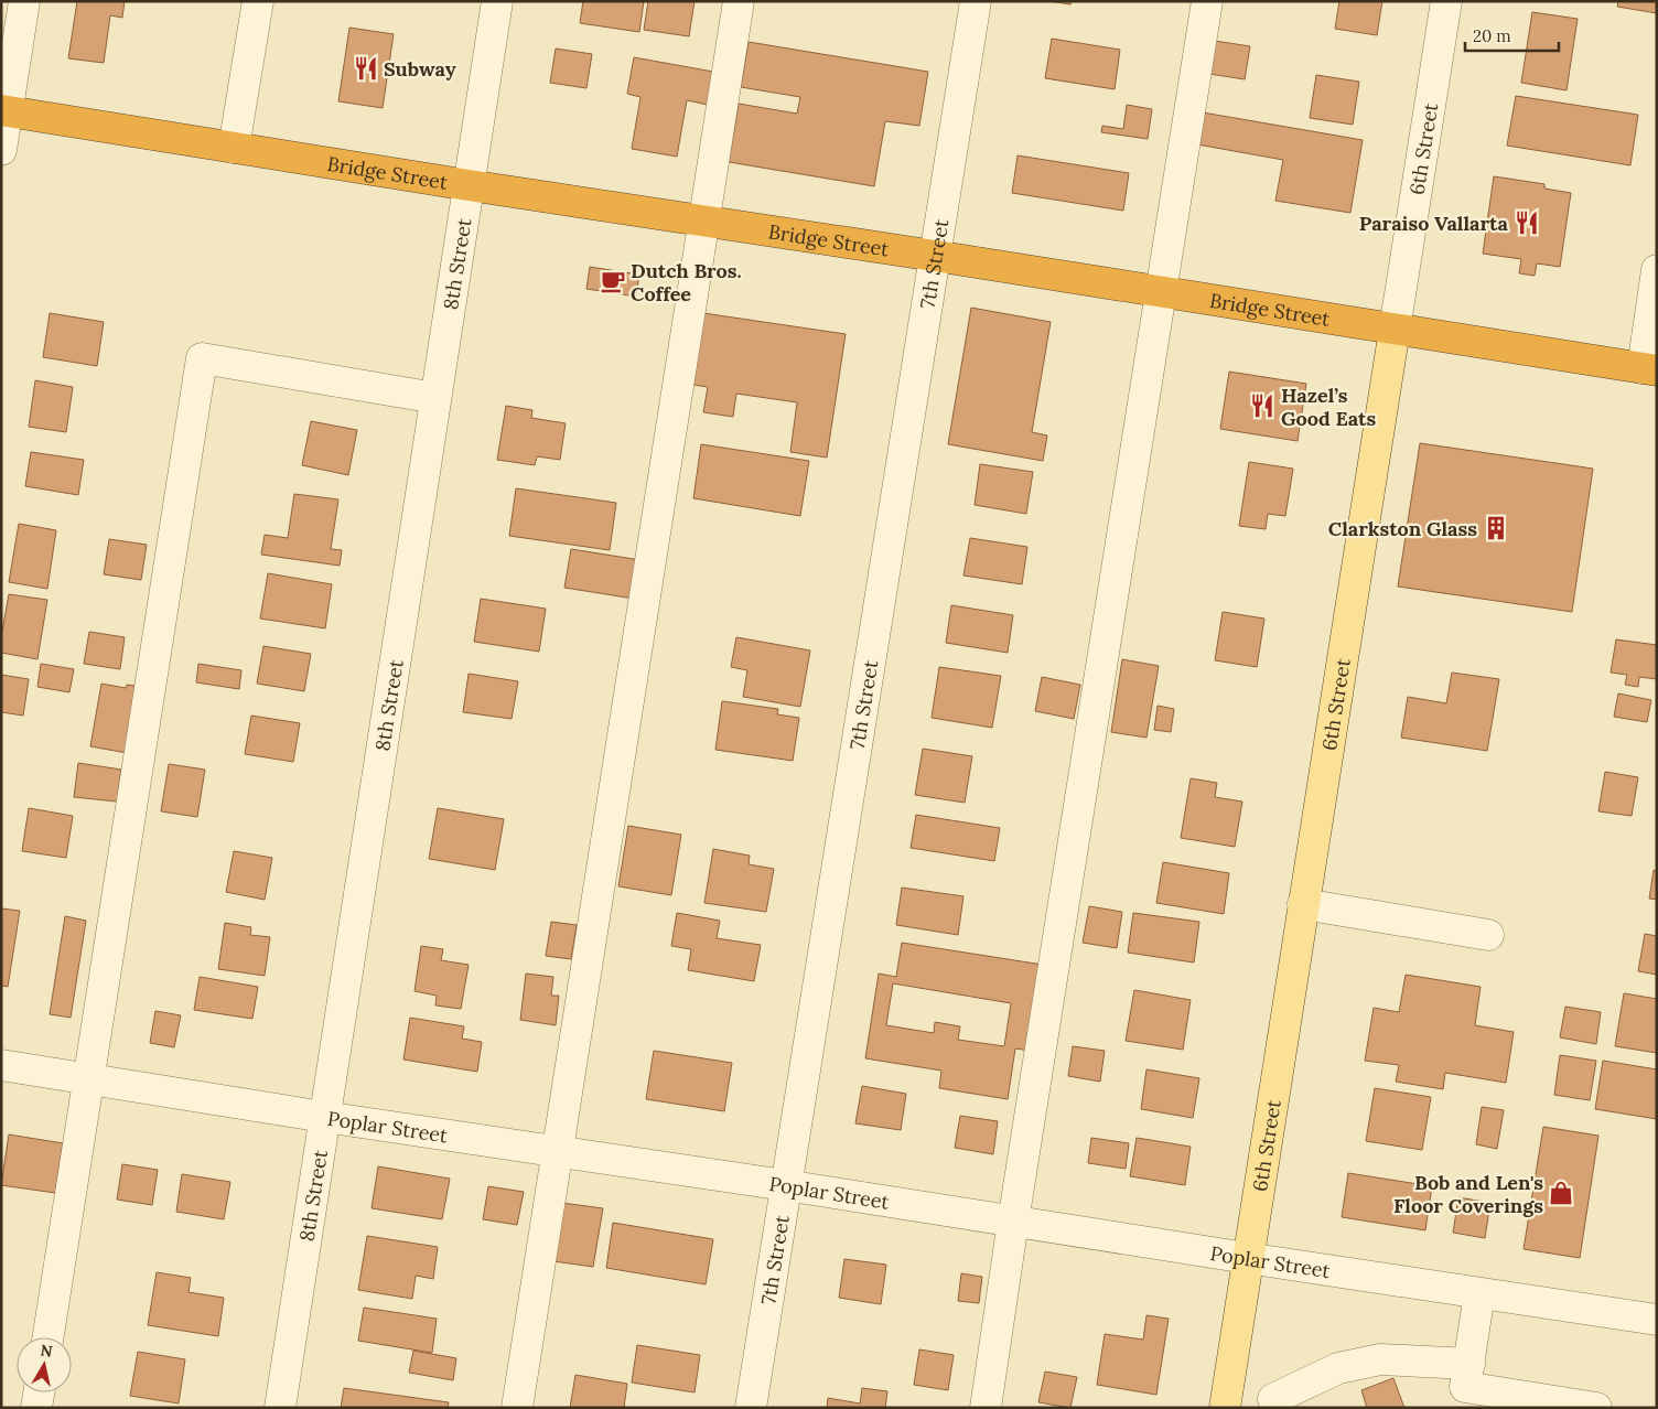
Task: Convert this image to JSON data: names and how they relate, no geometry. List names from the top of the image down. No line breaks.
{"streets":{"highway":["Bridge Street"],"main road":["6th Street"],"street":["8th Street","7th Street","Poplar Street"]},"crossings":[["6th Street","Bridge Street"],["6th Street","Poplar Street"],["Bridge Street","8th Street"],["Bridge Street","7th Street"],["8th Street","Poplar Street"],["7th Street","Poplar Street"]],"places":{"restaurant":["Subway","Paraiso Vallarta","Hazel’s Good Eats"],"cafe":["Dutch Bros. Coffee"],"building":["Clarkston Glass"],"shop":["Bob and Len's Floor Coverings"]},"scale_bar":"20 m","north":"top"}
